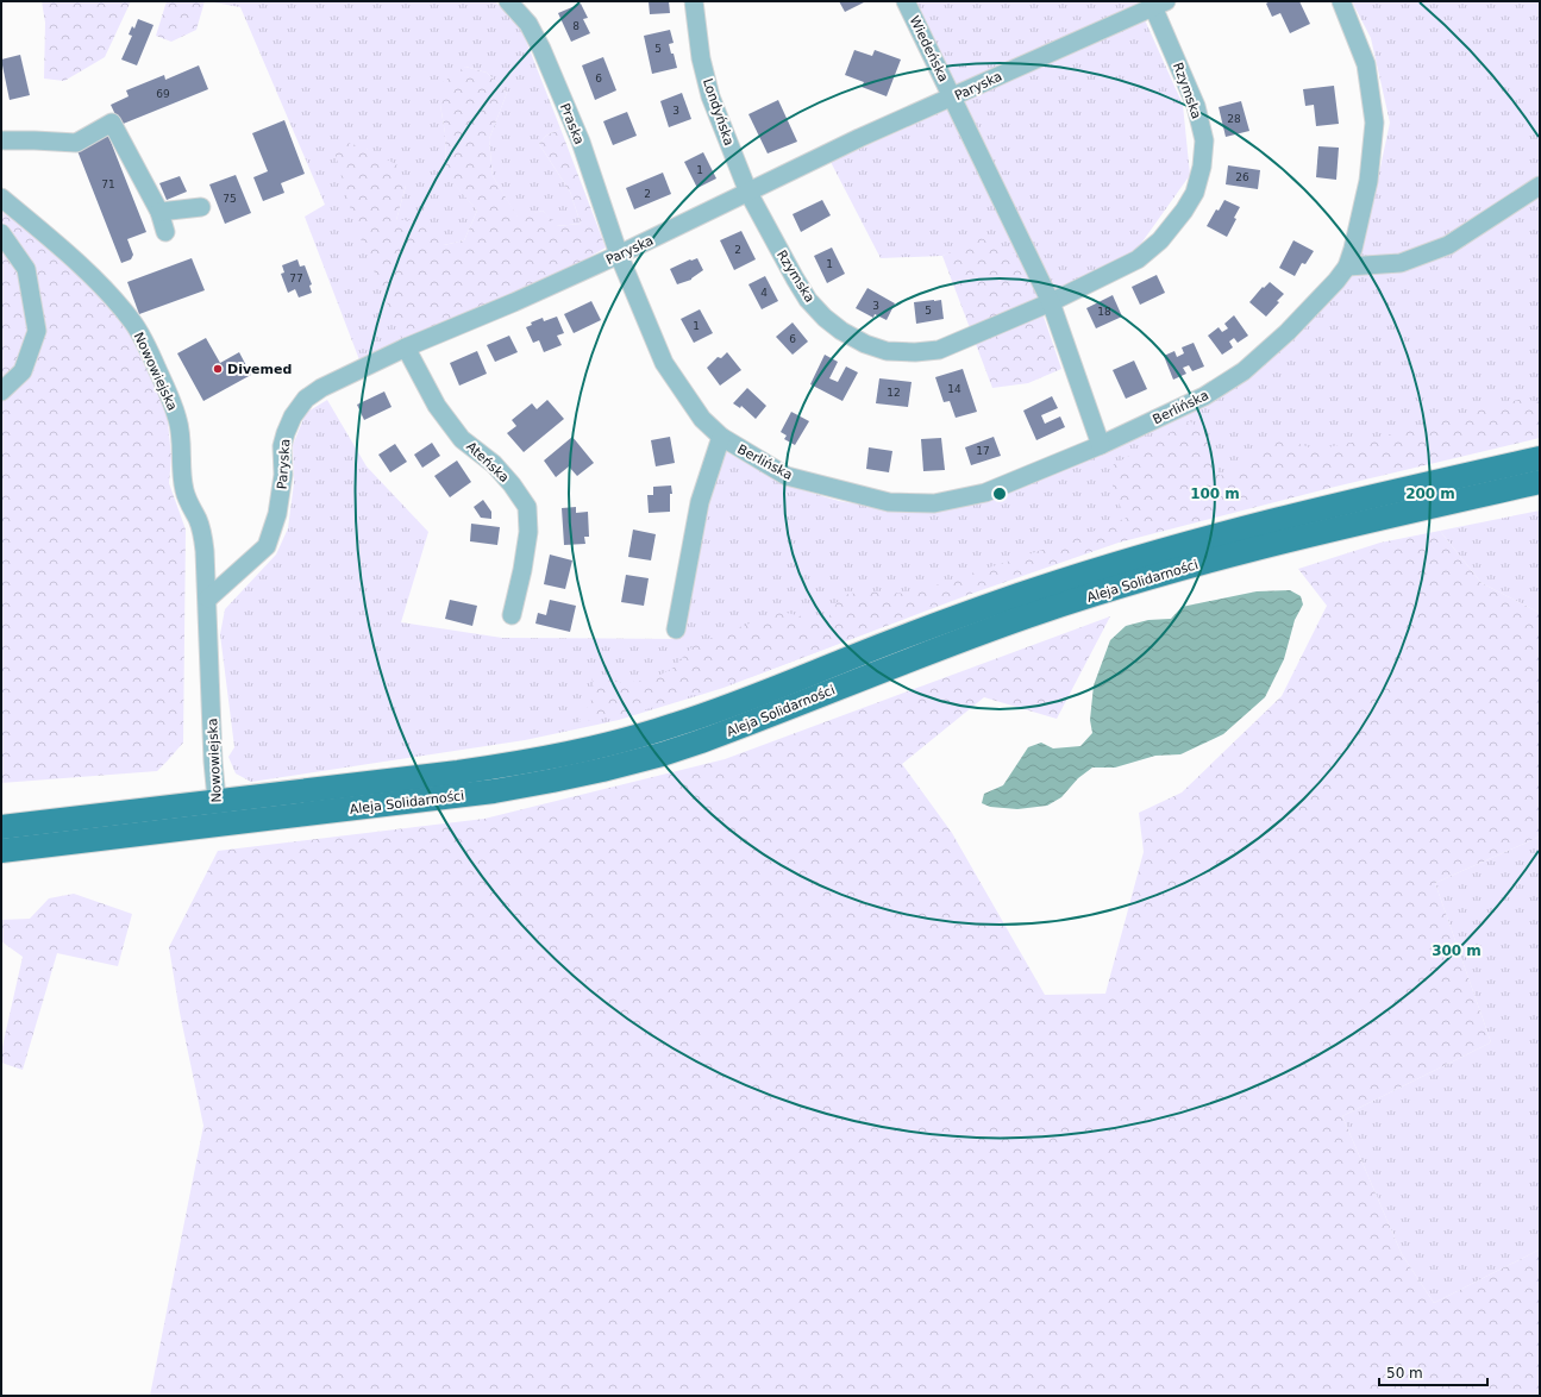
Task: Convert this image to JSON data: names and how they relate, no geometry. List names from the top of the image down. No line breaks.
{"streets":{"main road":["Aleja Solidarności"],"street":["Wiedeńska","Paryska","Rzymska","Londyńska","Praska","Nowowiejska","Berlińska","Ateńska"]},"crossings":[["Wiedeńska","Paryska"],["Paryska","Rzymska"],["Paryska","Londyńska"],["Paryska","Praska"],["Paryska","Nowowiejska"],["Paryska","Berlińska"],["Paryska","Ateńska"],["Rzymska","Londyńska"],["Praska","Berlińska"],["Nowowiejska","Aleja Solidarności"]],"places":["Divemed"],"house_numbers":["8","5","6","69","3","28","1","26","71","2","75","2","1","77","4","3","5","18","1","6","14","12","17"],"scale_bar":"50 m","rings":["100 m","200 m","300 m"]}
